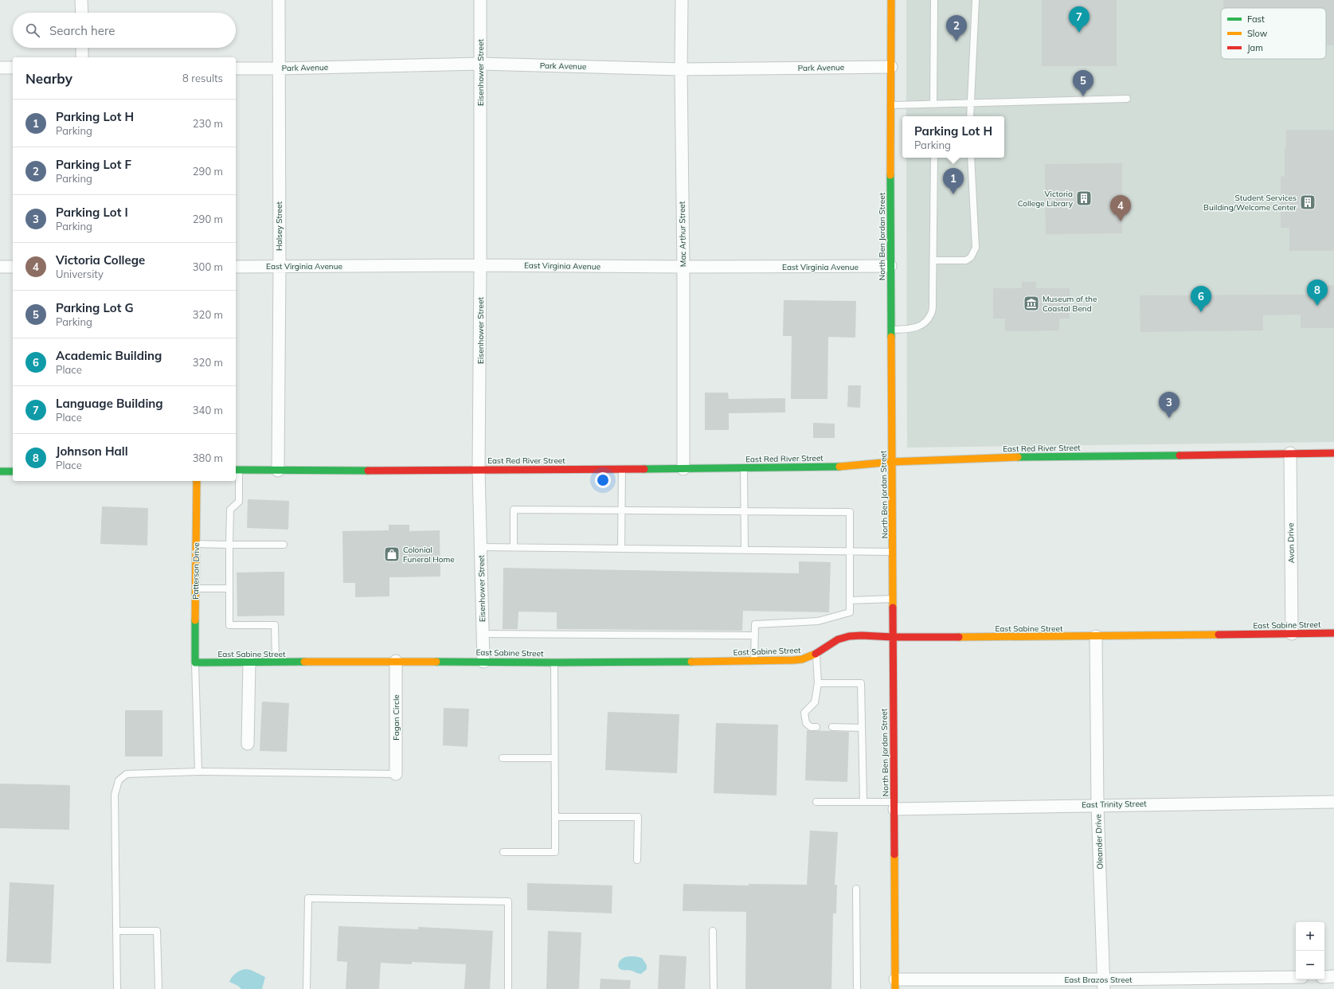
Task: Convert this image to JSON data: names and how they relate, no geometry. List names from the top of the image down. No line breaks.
{"streets":{"street":["Park Avenue","Eisenhower Street","Halsey Street","Mac Arthur Street","North Ben Jordan Street","East Virginia Avenue","East Red River Street","Avon Drive","Patterson Drive","East Sabine Street","Fagan Circle","East Trinity Street","Oleander Drive","East Brazos Street"]},"crossings":[["Park Avenue","Eisenhower Street"],["Park Avenue","Halsey Street"],["Park Avenue","Mac Arthur Street"],["Park Avenue","North Ben Jordan Street"],["Eisenhower Street","East Virginia Avenue"],["Eisenhower Street","East Red River Street"],["Eisenhower Street","East Sabine Street"],["Halsey Street","East Virginia Avenue"],["Halsey Street","East Red River Street"],["Mac Arthur Street","East Virginia Avenue"],["Mac Arthur Street","East Red River Street"],["North Ben Jordan Street","East Virginia Avenue"],["North Ben Jordan Street","East Red River Street"],["North Ben Jordan Street","East Sabine Street"],["North Ben Jordan Street","East Trinity Street"],["North Ben Jordan Street","East Brazos Street"],["East Red River Street","Avon Drive"],["Avon Drive","East Sabine Street"],["Patterson Drive","East Sabine Street"],["East Sabine Street","Fagan Circle"],["East Sabine Street","Oleander Drive"],["East Trinity Street","Oleander Drive"],["Oleander Drive","East Brazos Street"]],"places":{"building":["Victoria College Library","Student Services Building/Welcome Center"],"museum":["Museum of the Coastal Bend"],"shop":["Colonial Funeral Home"]},"legend":["Fast","Slow","Jam"],"page":{"pins":["7","2","5","1","4","8","6","3"],"search":"Search here","heading":["Nearby","8 results"],"list":[{"mark":"1","name":"Parking Lot H","note":"Parking","value":"230 m"},{"mark":"2","name":"Parking Lot F","note":"Parking","value":"290 m"},{"mark":"3","name":"Parking Lot I","note":"Parking","value":"290 m"},{"mark":"4","name":"Victoria College","note":"University","value":"300 m"},{"mark":"5","name":"Parking Lot G","note":"Parking","value":"320 m"},{"mark":"6","name":"Academic Building","note":"Place","value":"320 m"},{"mark":"7","name":"Language Building","note":"Place","value":"340 m"},{"mark":"8","name":"Johnson Hall","note":"Place","value":"380 m"}],"popup":["Parking Lot H","Parking"],"map_buttons":["+","−"]}}
